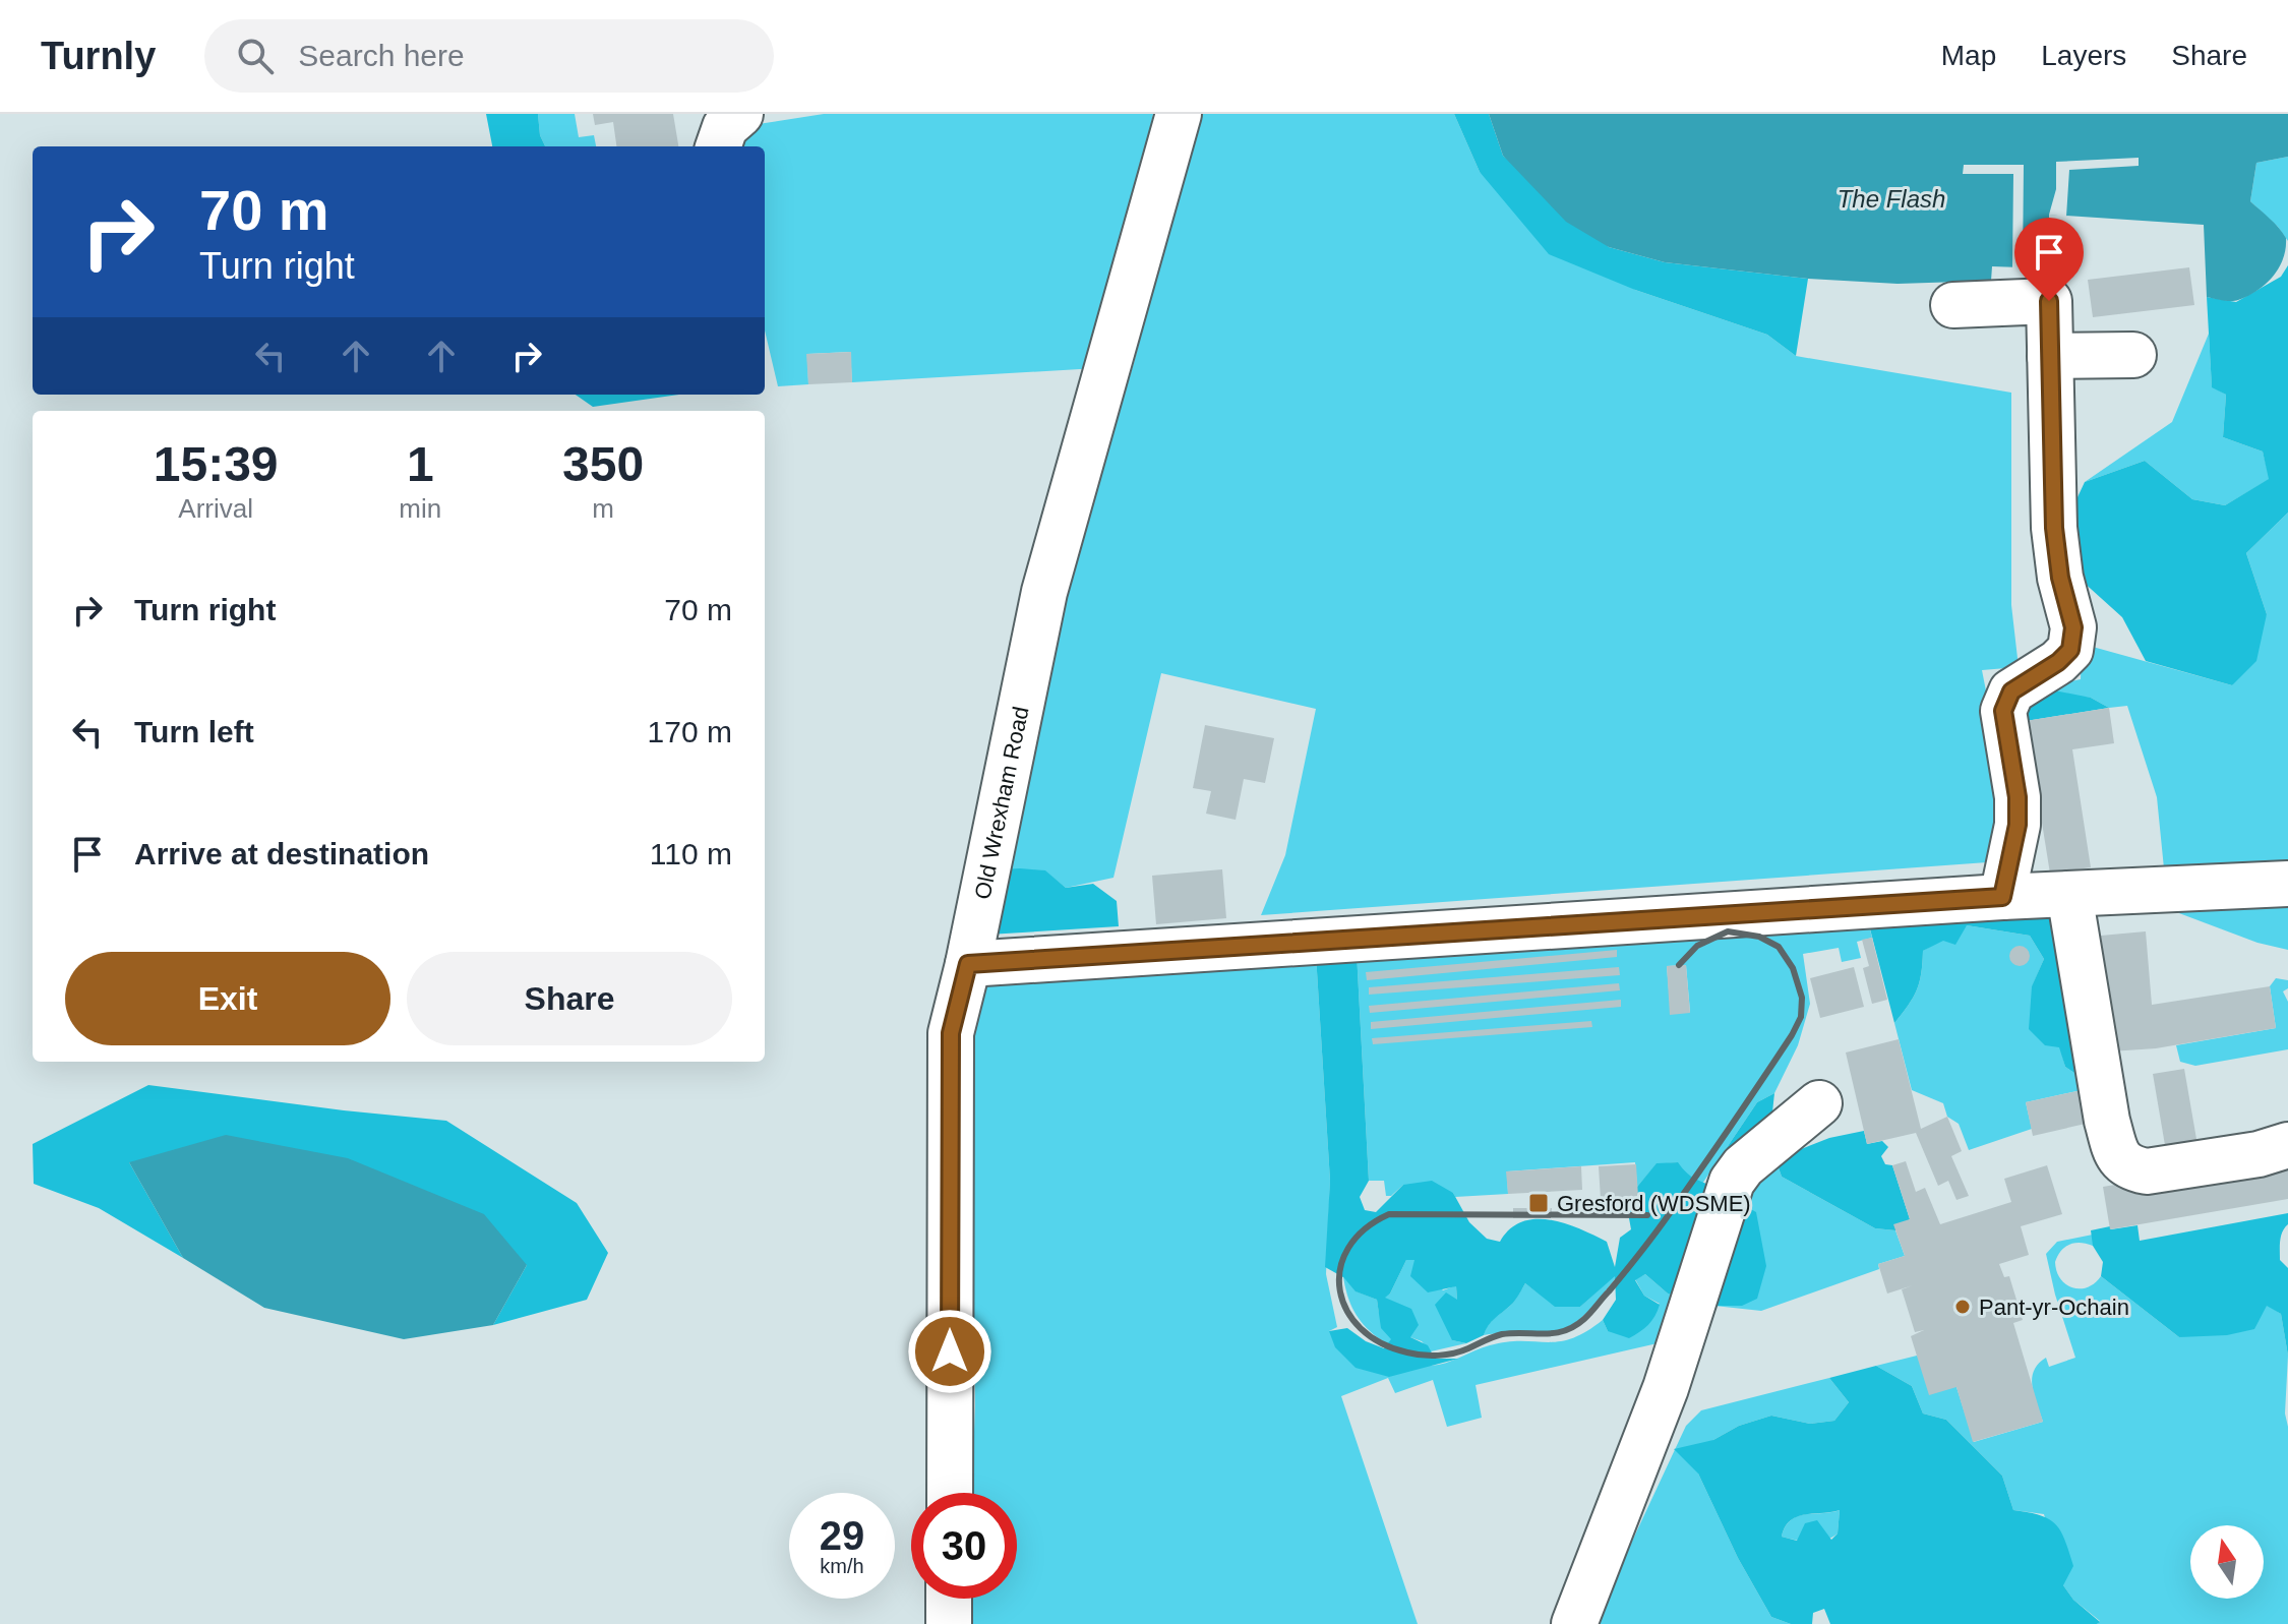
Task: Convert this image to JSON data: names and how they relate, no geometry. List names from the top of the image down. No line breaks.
{"streets":{"street":["Old Wrexham Road"]},"water":["The Flash"],"places":{"transit":["Gresford (WDSME)"],"other":["Pant-yr-Ochain"]},"north":"top","page":{"header":"Turnly","search":"Search here","nav":["Map","Layers","Share"],"turn":["70 m","Turn right"],"eta":["15:39","Arrival","1","min","350","m"],"list":[{"name":"Turn right","value":"70 m"},{"name":"Turn left","value":"170 m"},{"name":"Arrive at destination","value":"110 m"}],"buttons":["Exit","Share"],"speed":"29 km/h","limit":"30"}}
